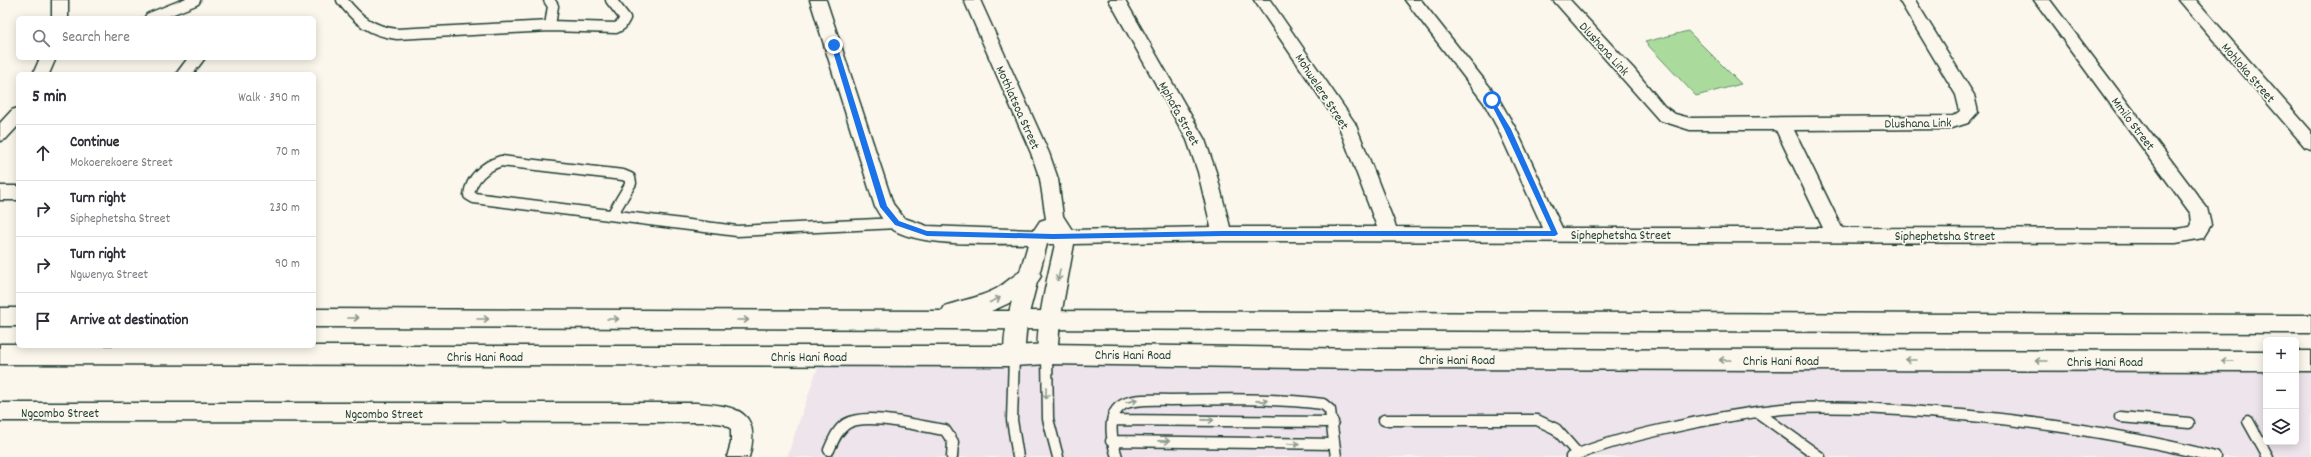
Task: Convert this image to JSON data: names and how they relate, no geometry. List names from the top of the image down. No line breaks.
{"streets":{"main road":["Chris Hani Road"],"street":["Dlushana Link","Mohloka Street","Mohwelere Street","Mothlatsoa Street","Mphafa Street","Mmilo Street","Siphephetsha Street","Ngcombo Street"]},"crossings":[["Mohwelere Street","Siphephetsha Street"],["Mothlatsoa Street","Siphephetsha Street"],["Mphafa Street","Siphephetsha Street"],["Mmilo Street","Siphephetsha Street"]],"page":{"search":"Search here","heading":["5 min","Walk · 390 m"],"list":[["Continue","Mokoerekoere Street","70 m"],["Turn right","Siphephetsha Street","230 m"],["Turn right","Ngwenya Street","90 m"],"Arrive at destination"],"map_buttons":["+","−"]}}
